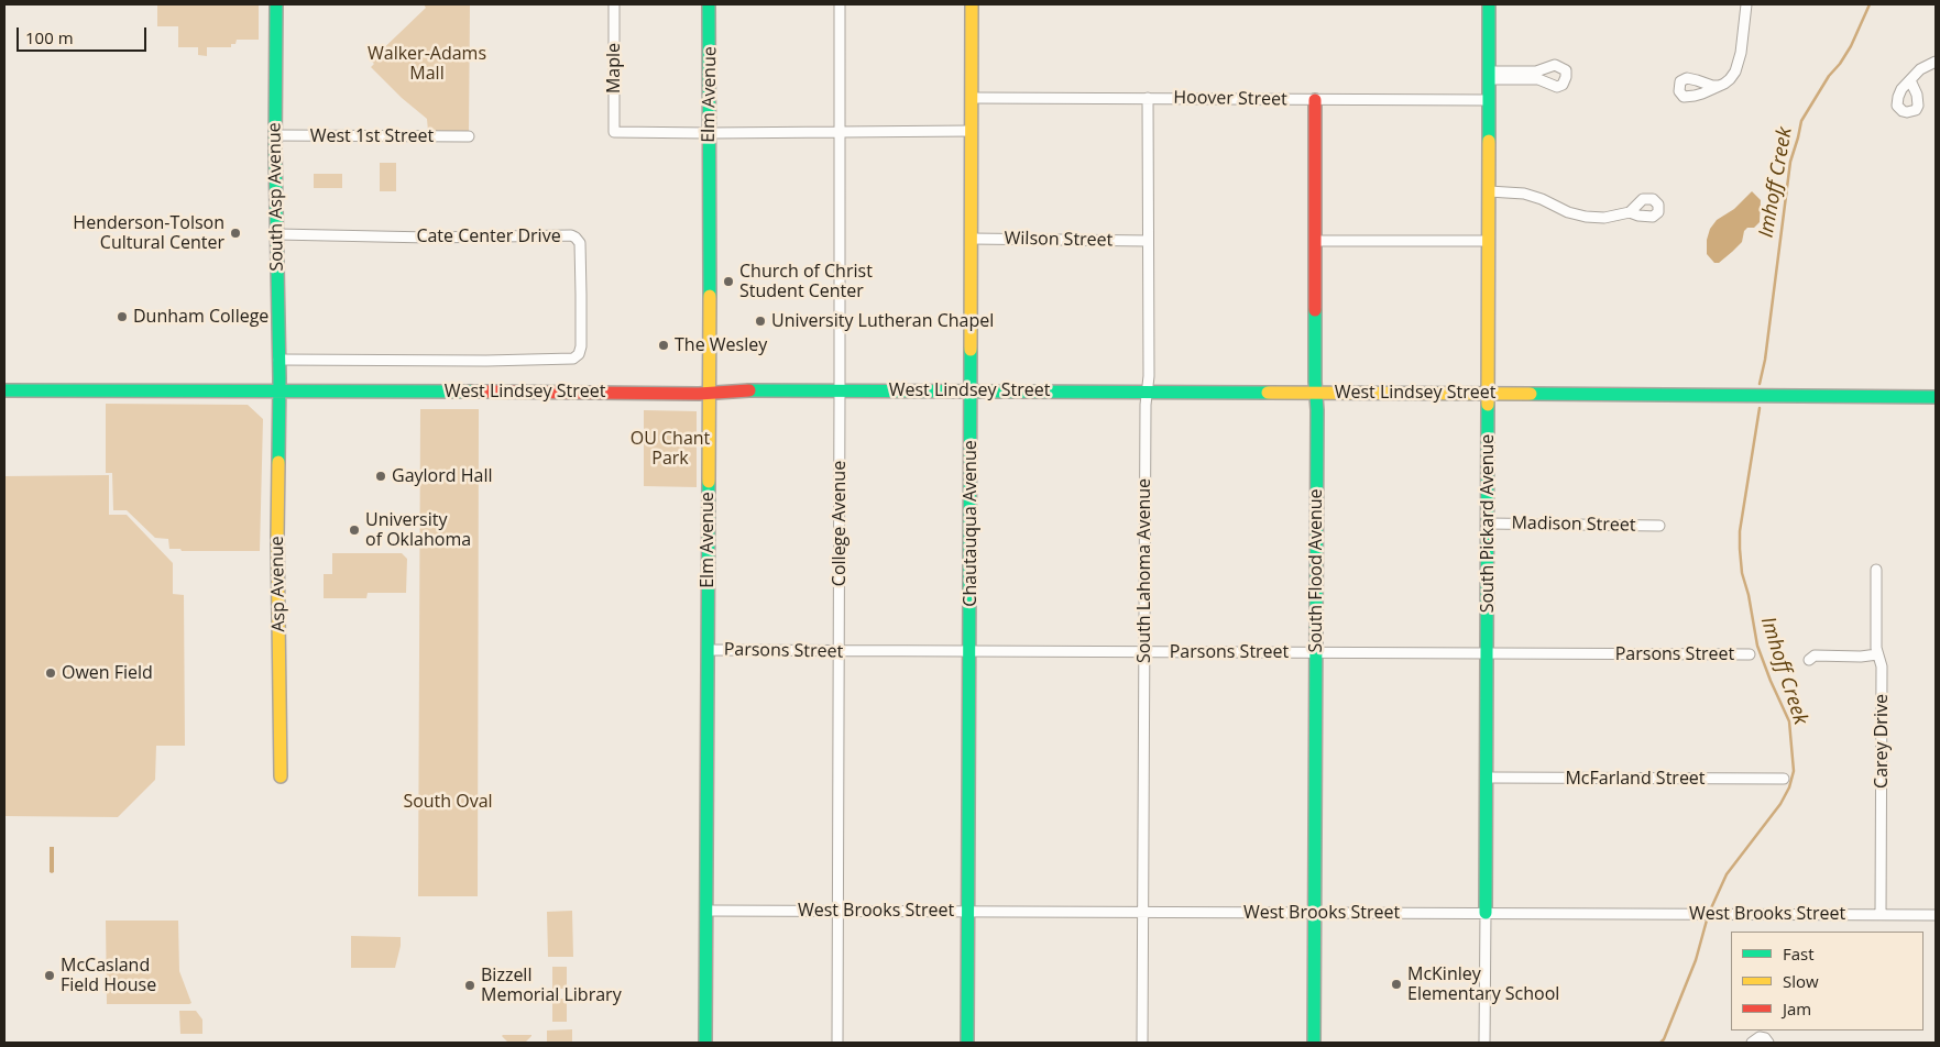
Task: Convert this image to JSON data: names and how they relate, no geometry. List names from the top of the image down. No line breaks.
{"streets":{"street":["Maple","Elm Avenue","Hoover Street","West 1st Street","South Asp Avenue","Cate Center Drive","Wilson Street","West Lindsey Street","College Avenue","Chautauqua Avenue","South Pickard Avenue","Madison Street","South Lahoma Avenue","South Flood Avenue","Asp Avenue","Parsons Street","Carey Drive","McFarland Street","West Brooks Street"]},"crossings":[["Maple","Elm Avenue"],["Elm Avenue","West Lindsey Street"],["Elm Avenue","Parsons Street"],["Elm Avenue","West Brooks Street"],["Hoover Street","Chautauqua Avenue"],["Hoover Street","South Pickard Avenue"],["Hoover Street","South Lahoma Avenue"],["Hoover Street","South Flood Avenue"],["West 1st Street","South Asp Avenue"],["South Asp Avenue","Cate Center Drive"],["South Asp Avenue","West Lindsey Street"],["South Asp Avenue","Asp Avenue"],["Wilson Street","Chautauqua Avenue"],["Wilson Street","South Lahoma Avenue"],["West Lindsey Street","College Avenue"],["West Lindsey Street","Chautauqua Avenue"],["West Lindsey Street","South Pickard Avenue"],["West Lindsey Street","South Lahoma Avenue"],["West Lindsey Street","South Flood Avenue"],["West Lindsey Street","Asp Avenue"],["College Avenue","Parsons Street"],["College Avenue","West Brooks Street"],["Chautauqua Avenue","Parsons Street"],["Chautauqua Avenue","West Brooks Street"],["South Pickard Avenue","Madison Street"],["South Pickard Avenue","Parsons Street"],["South Pickard Avenue","McFarland Street"],["South Pickard Avenue","West Brooks Street"],["South Lahoma Avenue","Parsons Street"],["South Lahoma Avenue","West Brooks Street"],["South Flood Avenue","Parsons Street"],["South Flood Avenue","West Brooks Street"],["Carey Drive","West Brooks Street"]],"water":["Imhoff Creek"],"parks":["Walker-Adams Mall","OU Chant Park","South Oval"],"places":["Henderson-Tolson Cultural Center","Church of Christ Student Center","Dunham College","University Lutheran Chapel","The Wesley","Gaylord Hall","University of Oklahoma","Owen Field","McCasland Field House","McKinley Elementary School","Bizzell Memorial Library"],"legend":["Fast","Slow","Jam"],"scale_bar":"100 m"}
